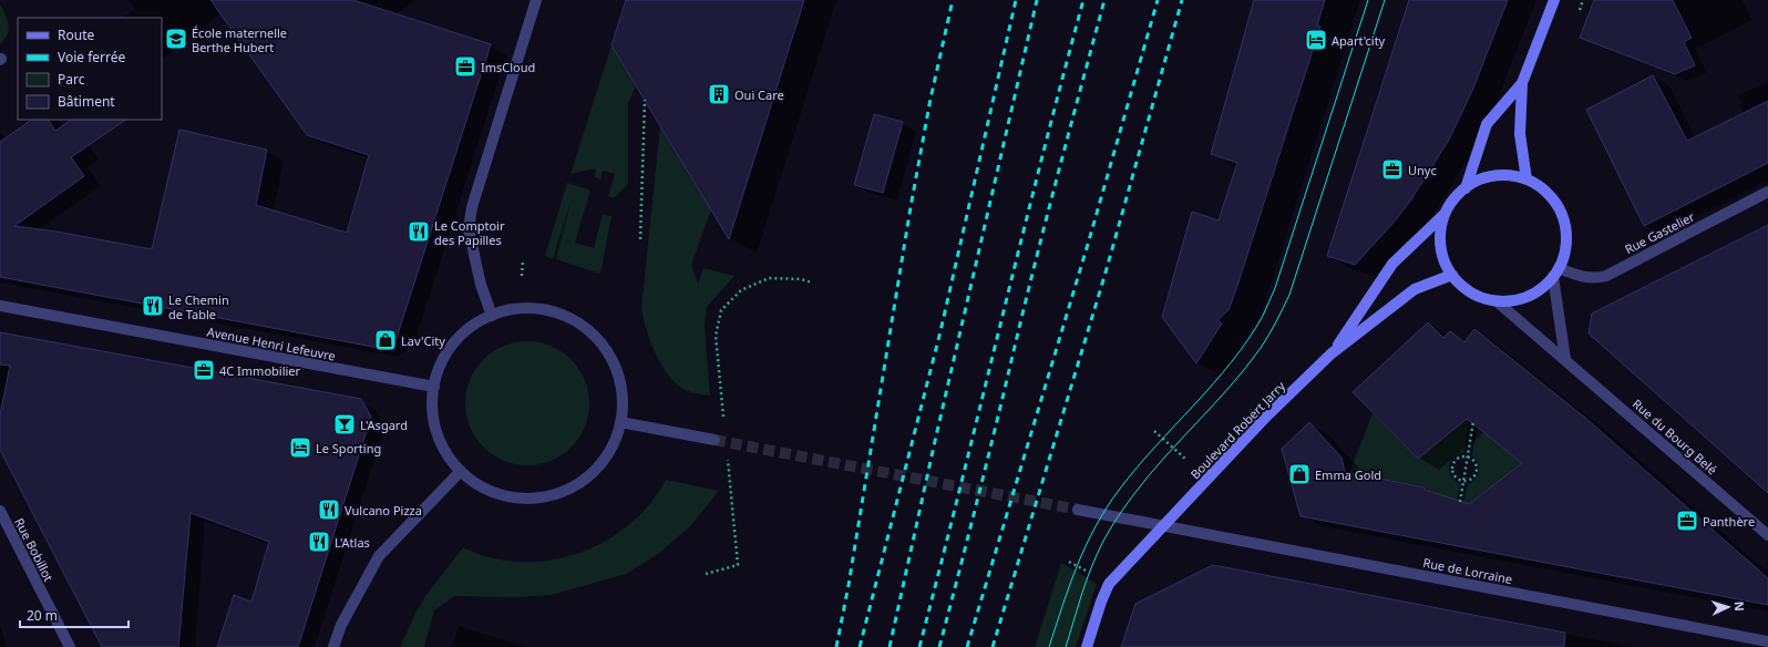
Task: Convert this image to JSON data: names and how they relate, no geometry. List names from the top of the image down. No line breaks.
{"streets":{"main road":["Boulevard Robert Jarry"],"street":["Rue Gastelier","Avenue Henri Lefeuvre","Rue du Bourg Belé","Rue Bobillot","Rue de Lorraine"]},"crossings":[["Rue Gastelier","Boulevard Robert Jarry"],["Rue Gastelier","Rue du Bourg Belé"],["Boulevard Robert Jarry","Rue du Bourg Belé"],["Boulevard Robert Jarry","Rue de Lorraine"]],"places":{"school or university":["École maternelle Berthe Hubert"],"hotel":["Apart'city","Le Sporting"],"office":["ImsCloud","Unyc","4C Immobilier","Panthère"],"building":["Oui Care"],"restaurant":["Le Comptoir des Papilles","Le Chemin de Table","Vulcano Pizza","L'Atlas"],"shop":["Lav'City","Emma Gold"],"bar":["L'Asgard"]},"legend":["Route","Voie ferrée","Parc","Bâtiment"],"scale_bar":"20 m","north":"right"}
